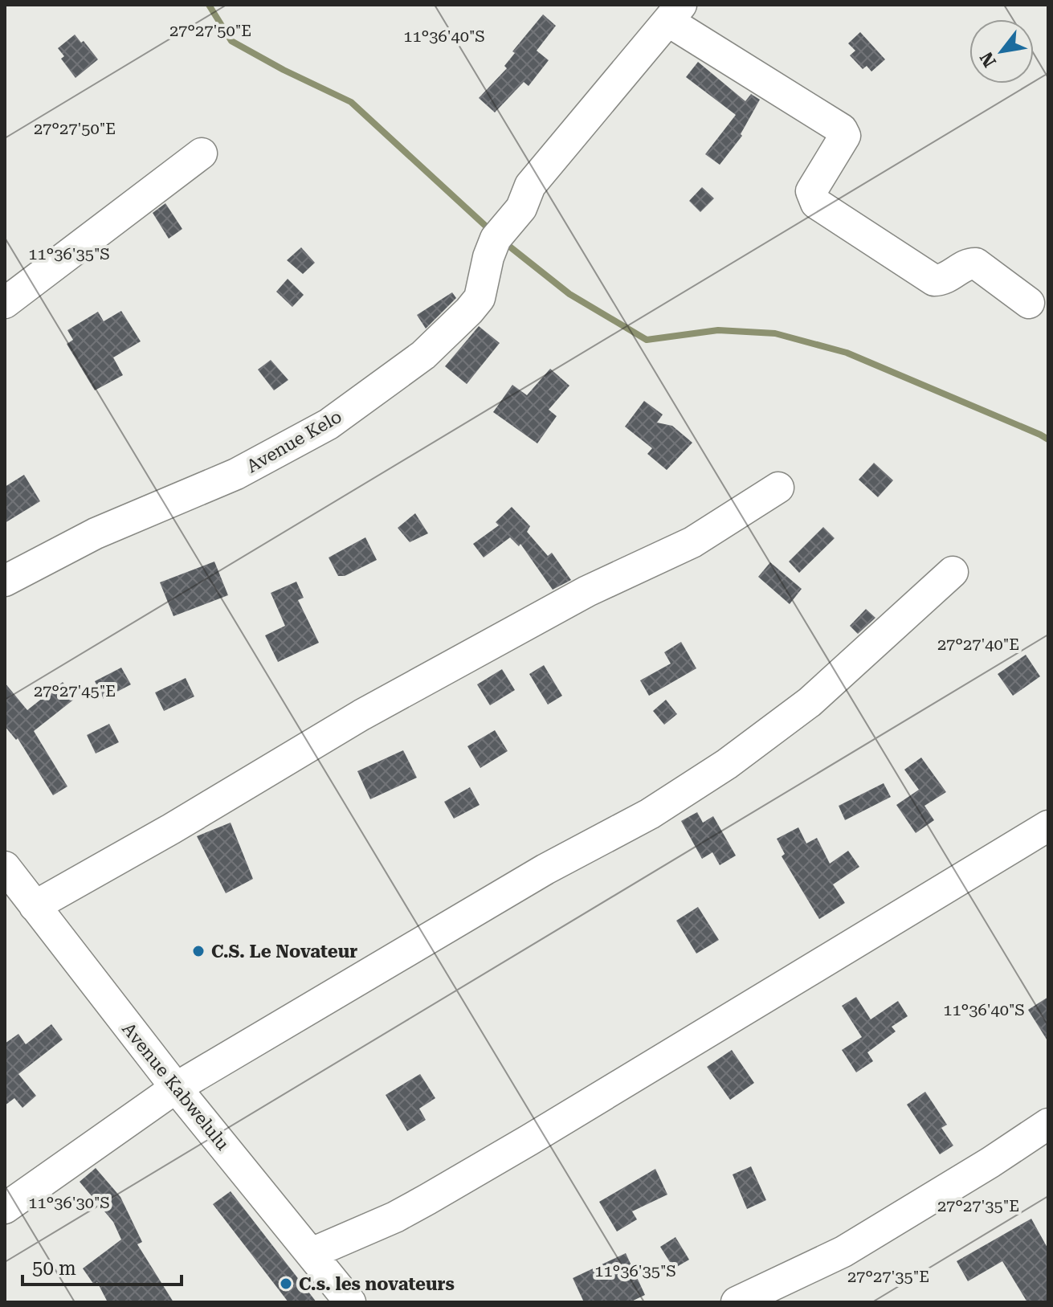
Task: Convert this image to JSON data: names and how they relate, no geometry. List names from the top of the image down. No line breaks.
{"streets":{"street":["Avenue Kelo","Avenue Kabwelulu"]},"places":["C.S. Le Novateur","C.s. les novateurs"],"scale_bar":"50 m","north":"bottom left","coordinates":["27°27'50\"E","11°36'40\"S","11°36'35\"S","27°27'40\"E","27°27'45\"E","11°36'30\"S","27°27'35\"E"]}
